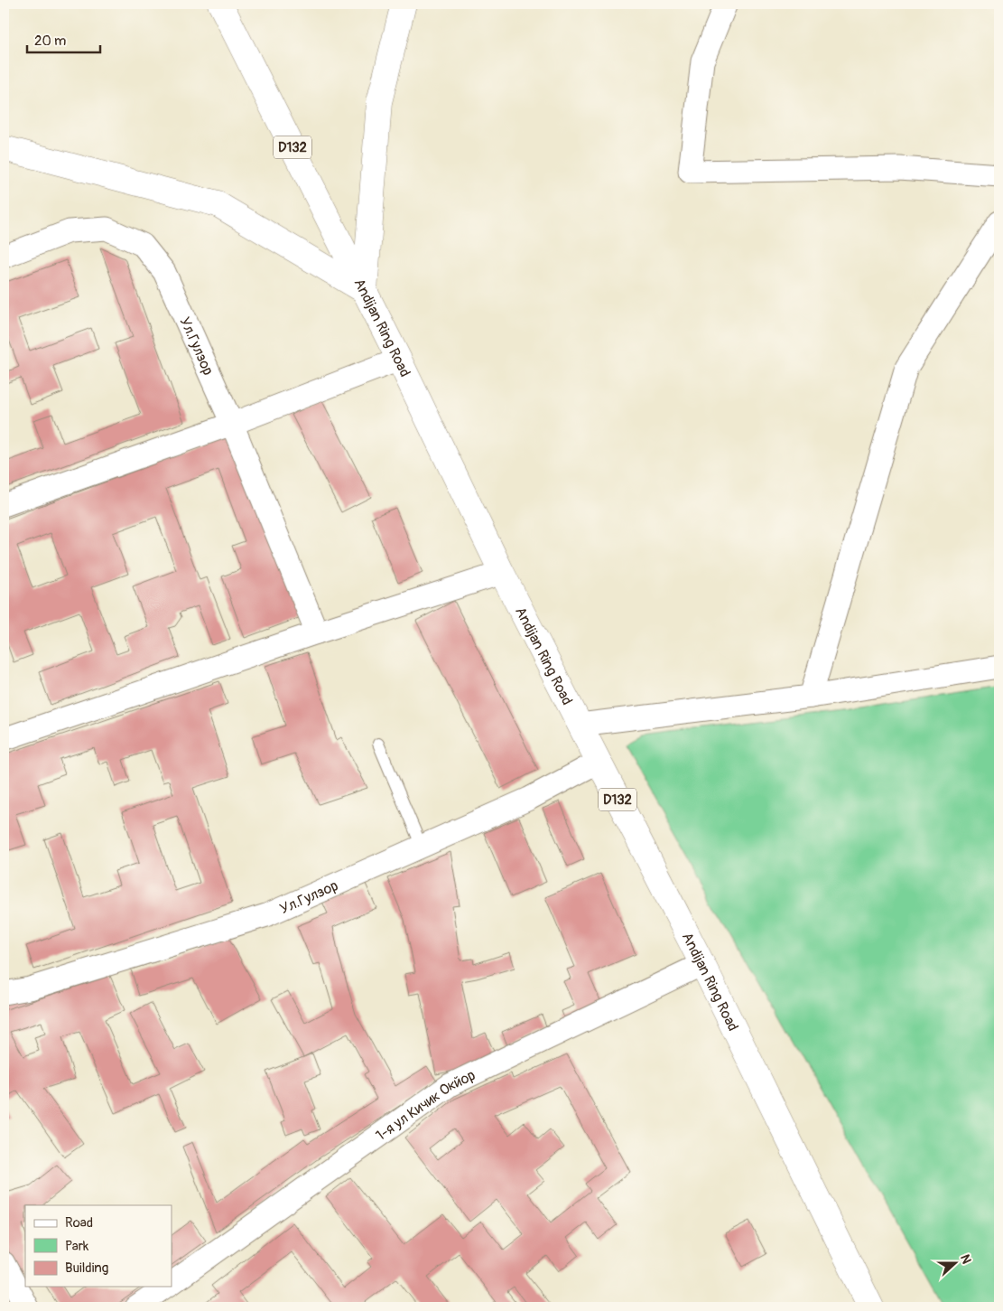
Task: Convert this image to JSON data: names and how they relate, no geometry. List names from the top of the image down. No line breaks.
{"streets":{"main road":["D132","Andijan Ring Road"],"street":["Ул.Гулзор","1-я ул Кичик Окйор"]},"crossings":[["Andijan Ring Road","Ул.Гулзор"],["Andijan Ring Road","1-я ул Кичик Окйор"]],"legend":["Road","Park","Building"],"scale_bar":"20 m","north":"right"}
